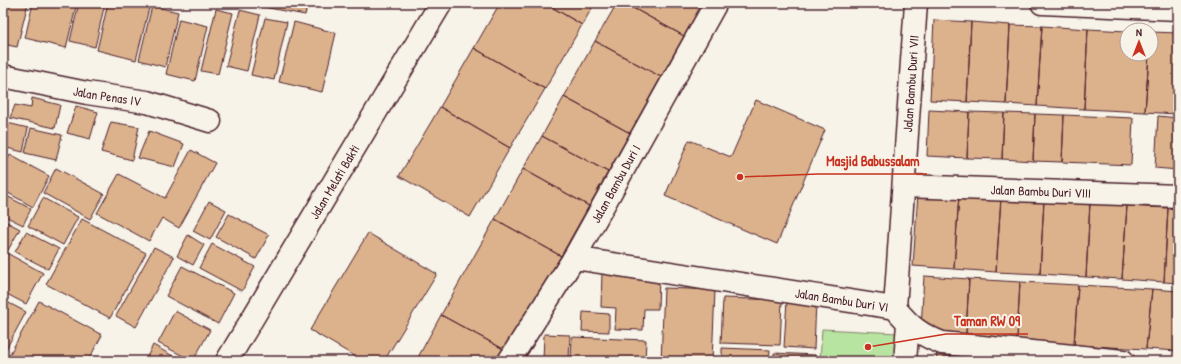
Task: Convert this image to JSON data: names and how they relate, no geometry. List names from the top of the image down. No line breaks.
{"streets":{"street":["Jalan Bambu Duri VII","Jalan Penas IV","Jalan Melati Bakti","Jalan Bambu Duri I","Jalan Bambu Duri VIII","Jalan Bambu Duri VI"]},"crossings":[["Jalan Bambu Duri VII","Jalan Bambu Duri VIII"],["Jalan Bambu Duri VII","Jalan Bambu Duri VI"],["Jalan Bambu Duri I","Jalan Bambu Duri VI"]],"places":["Masjid Babussalam","Taman RW 09"],"north":"top"}
